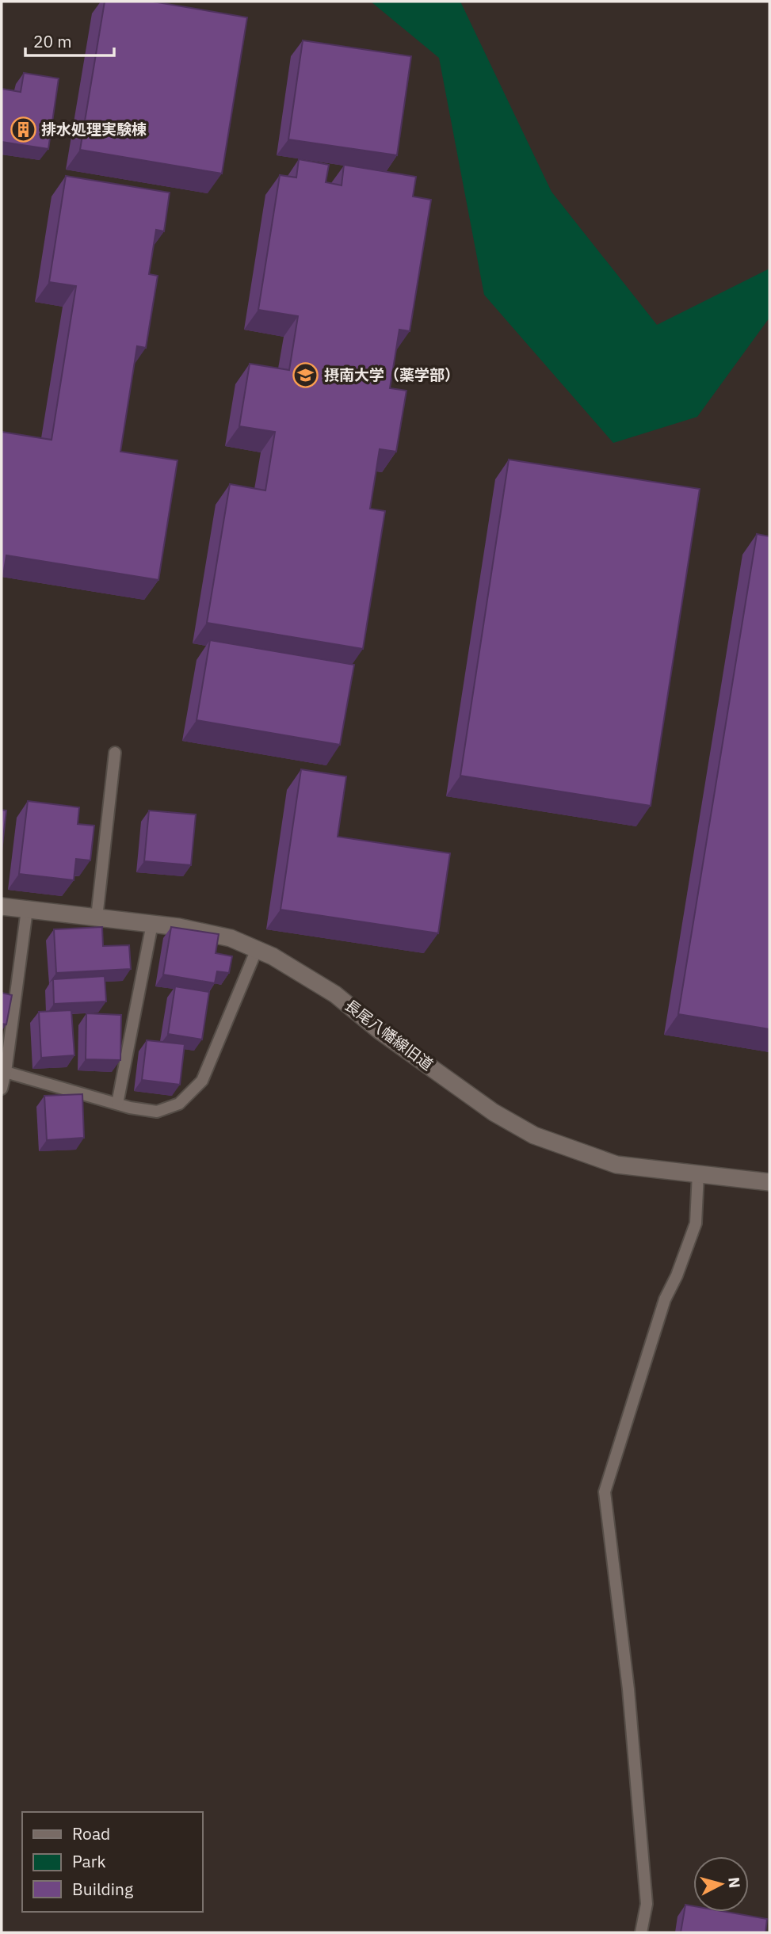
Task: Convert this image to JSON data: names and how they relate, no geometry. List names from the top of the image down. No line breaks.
{"streets":{"street":["長尾八幡線旧道"]},"places":{"building":["排水処理実験棟"],"school or university":["摂南大学（薬学部）"]},"legend":["Road","Park","Building"],"scale_bar":"20 m","north":"right"}
